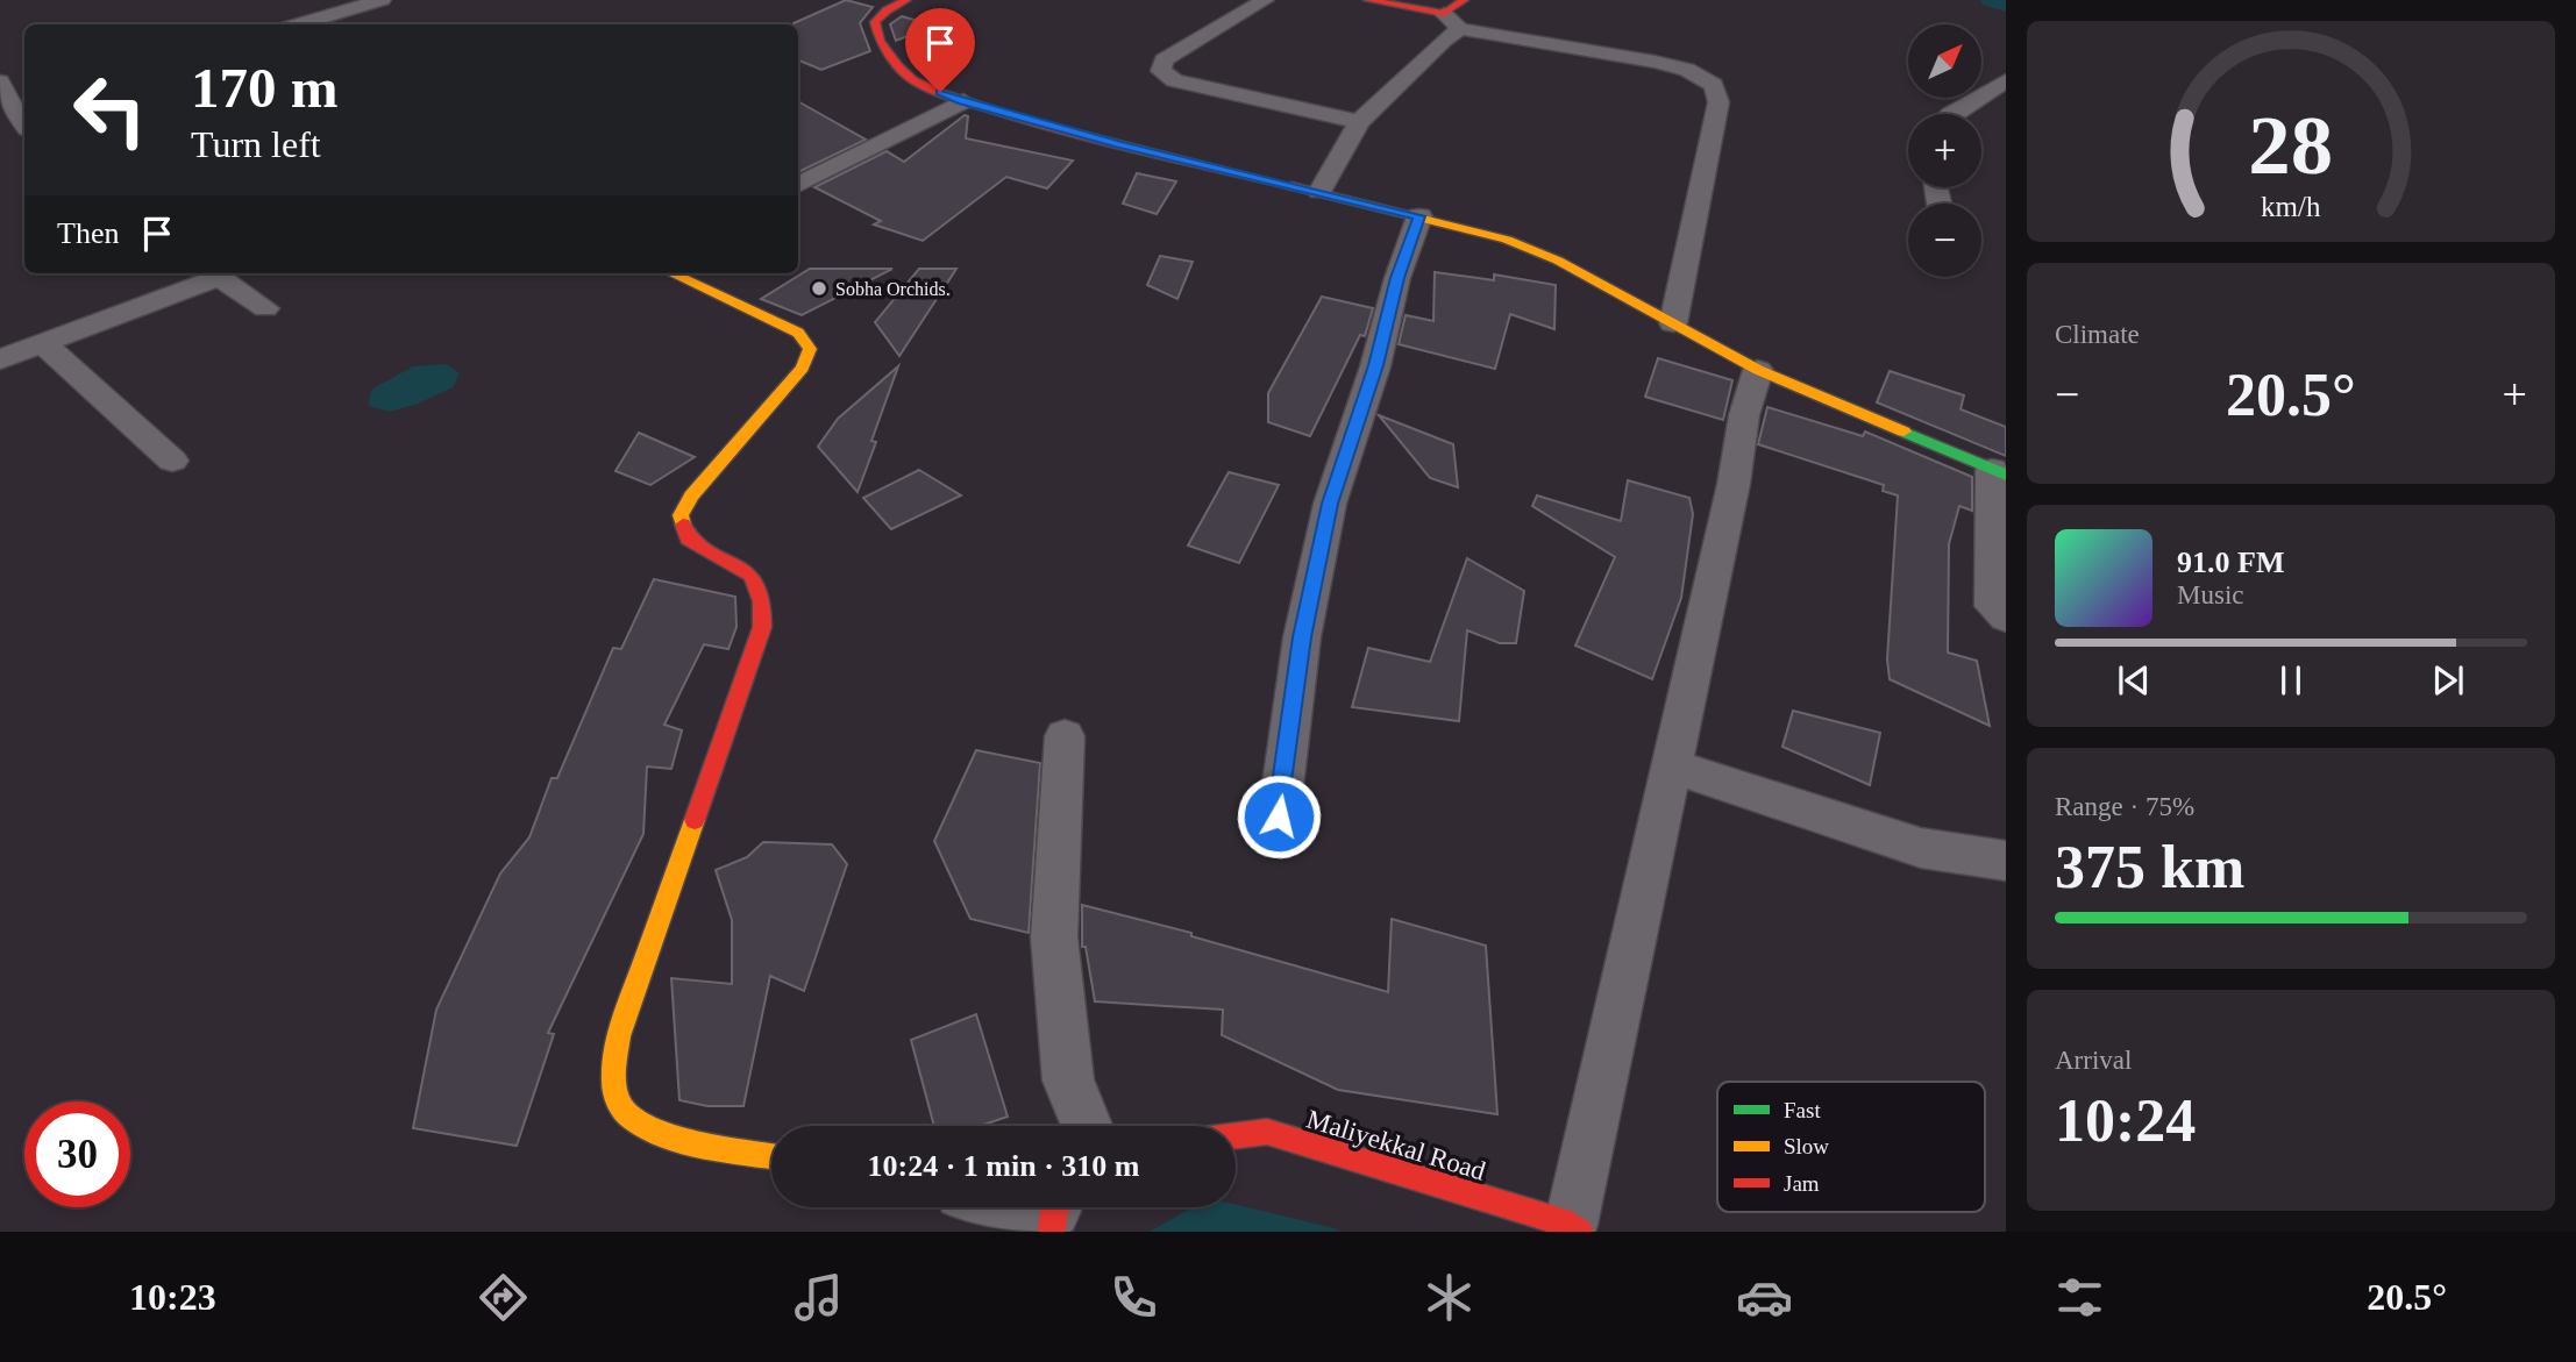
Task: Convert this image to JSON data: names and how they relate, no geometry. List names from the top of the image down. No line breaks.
{"streets":{"street":["Maliyekkal Road"]},"places":["Sobha Orchids."],"legend":["Fast","Slow","Jam"],"north":"top right","page":{"map_buttons":["+","−"],"turn":["170 m","Turn left"],"then":"Then","tile":["Climate",["Range · 75%","375 km"],["Arrival","10:24"]],"heat":["−","20.5°","+"],"song":["91.0 FM","Music"],"limit":"30","trip":"10:24 · 1 min · 310 m","tabs":["10:23","20.5°"],"gauge":["28","km/h"]}}
